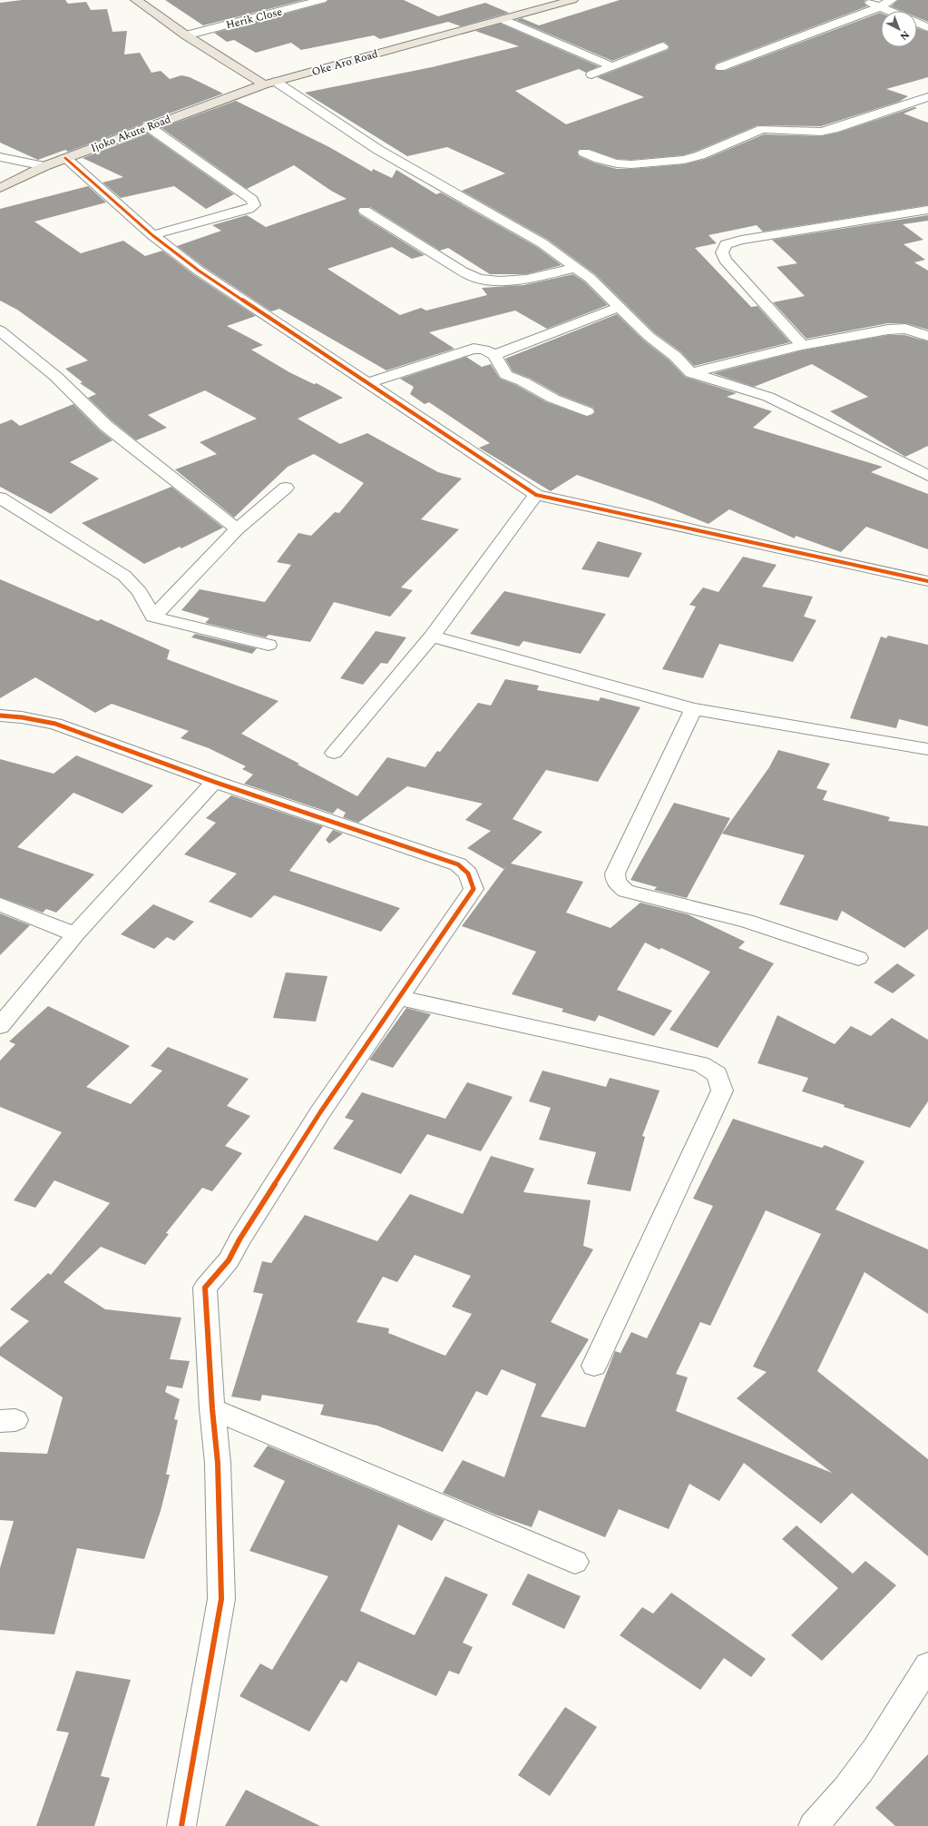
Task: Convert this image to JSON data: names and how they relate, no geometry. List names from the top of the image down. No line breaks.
{"streets":{"main road":["Oke Aro Road","Ijoko Akute Road"],"street":["Herik Close"]},"crossings":[["Oke Aro Road","Ijoko Akute Road"]],"north":"bottom right"}
